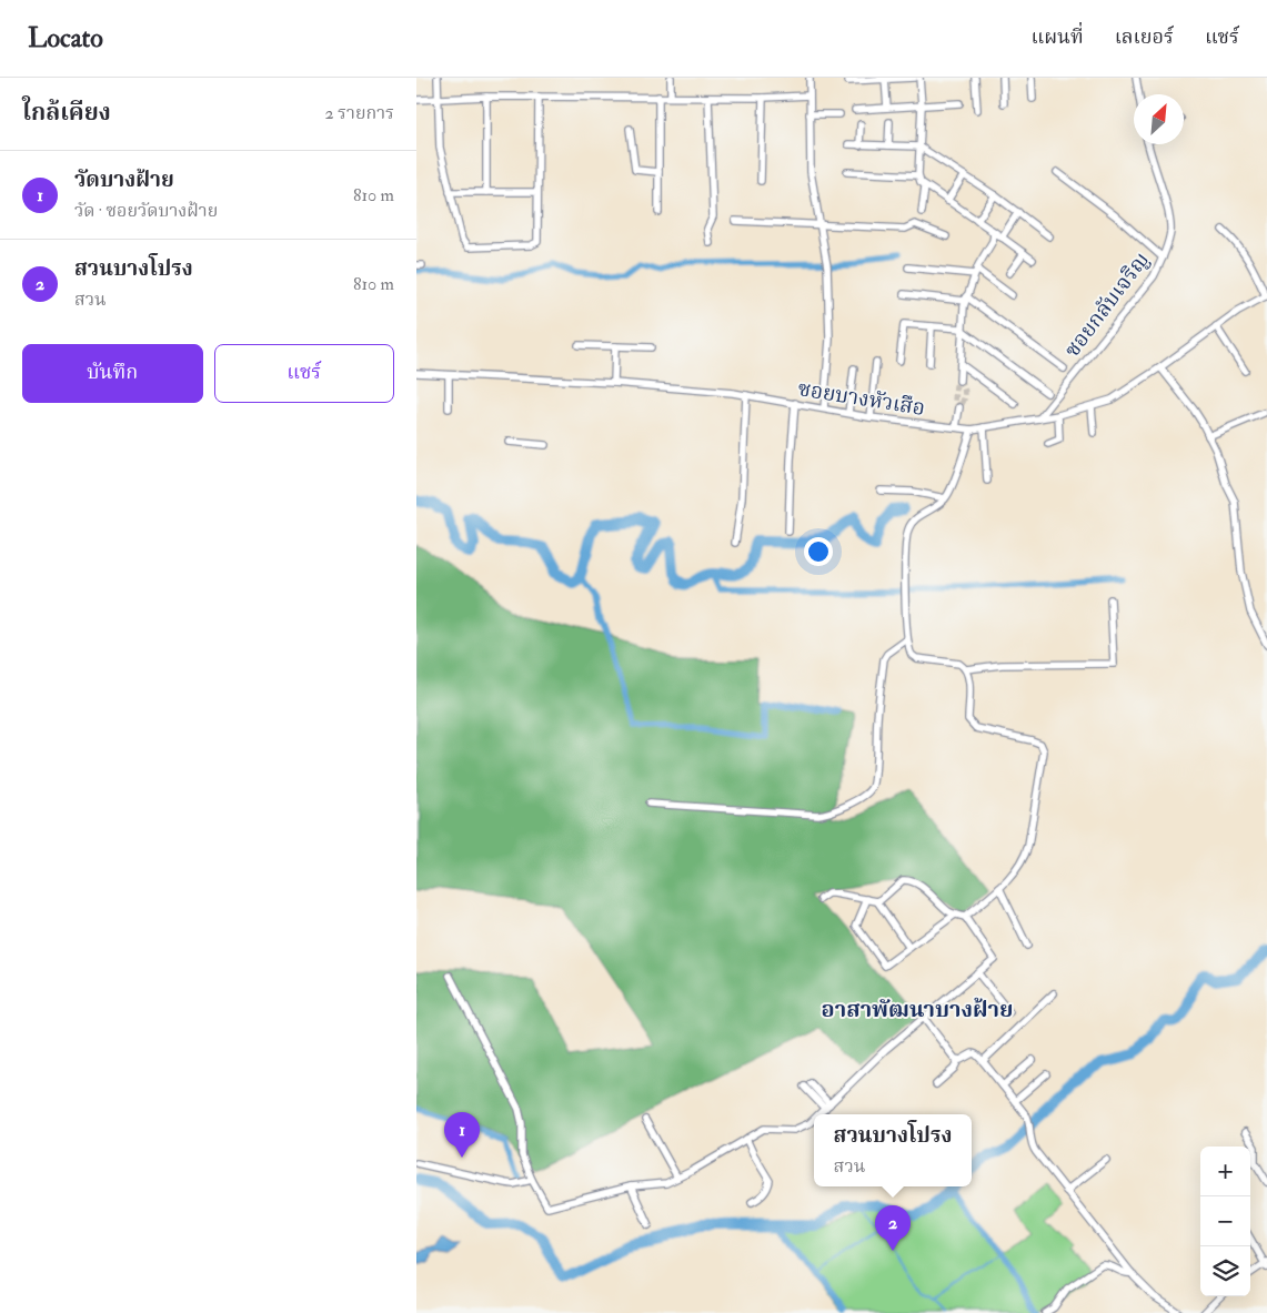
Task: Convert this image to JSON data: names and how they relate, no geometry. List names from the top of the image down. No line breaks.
{"streets":{"street":["ซอยกลับเจริญ","ซอยบางหัวเสือ"]},"crossings":[["ซอยกลับเจริญ","ซอยบางหัวเสือ"]],"districts":["อาสาพัฒนาบางฝ้าย"],"north":"top right","page":{"header":"Locato","nav":["แผนที่","เลเยอร์","แชร์"],"heading":["ใกล้เคียง","2 รายการ"],"list":[{"mark":"1","name":"วัดบางฝ้าย","note":"วัด · ซอยวัดบางฝ้าย","value":"810 m"},{"mark":"2","name":"สวนบางโปรง","note":"สวน","value":"810 m"}],"buttons":["บันทึก","แชร์"],"pins":["1","2"],"popup":["สวนบางโปรง","สวน"],"map_buttons":["+","−"]}}
